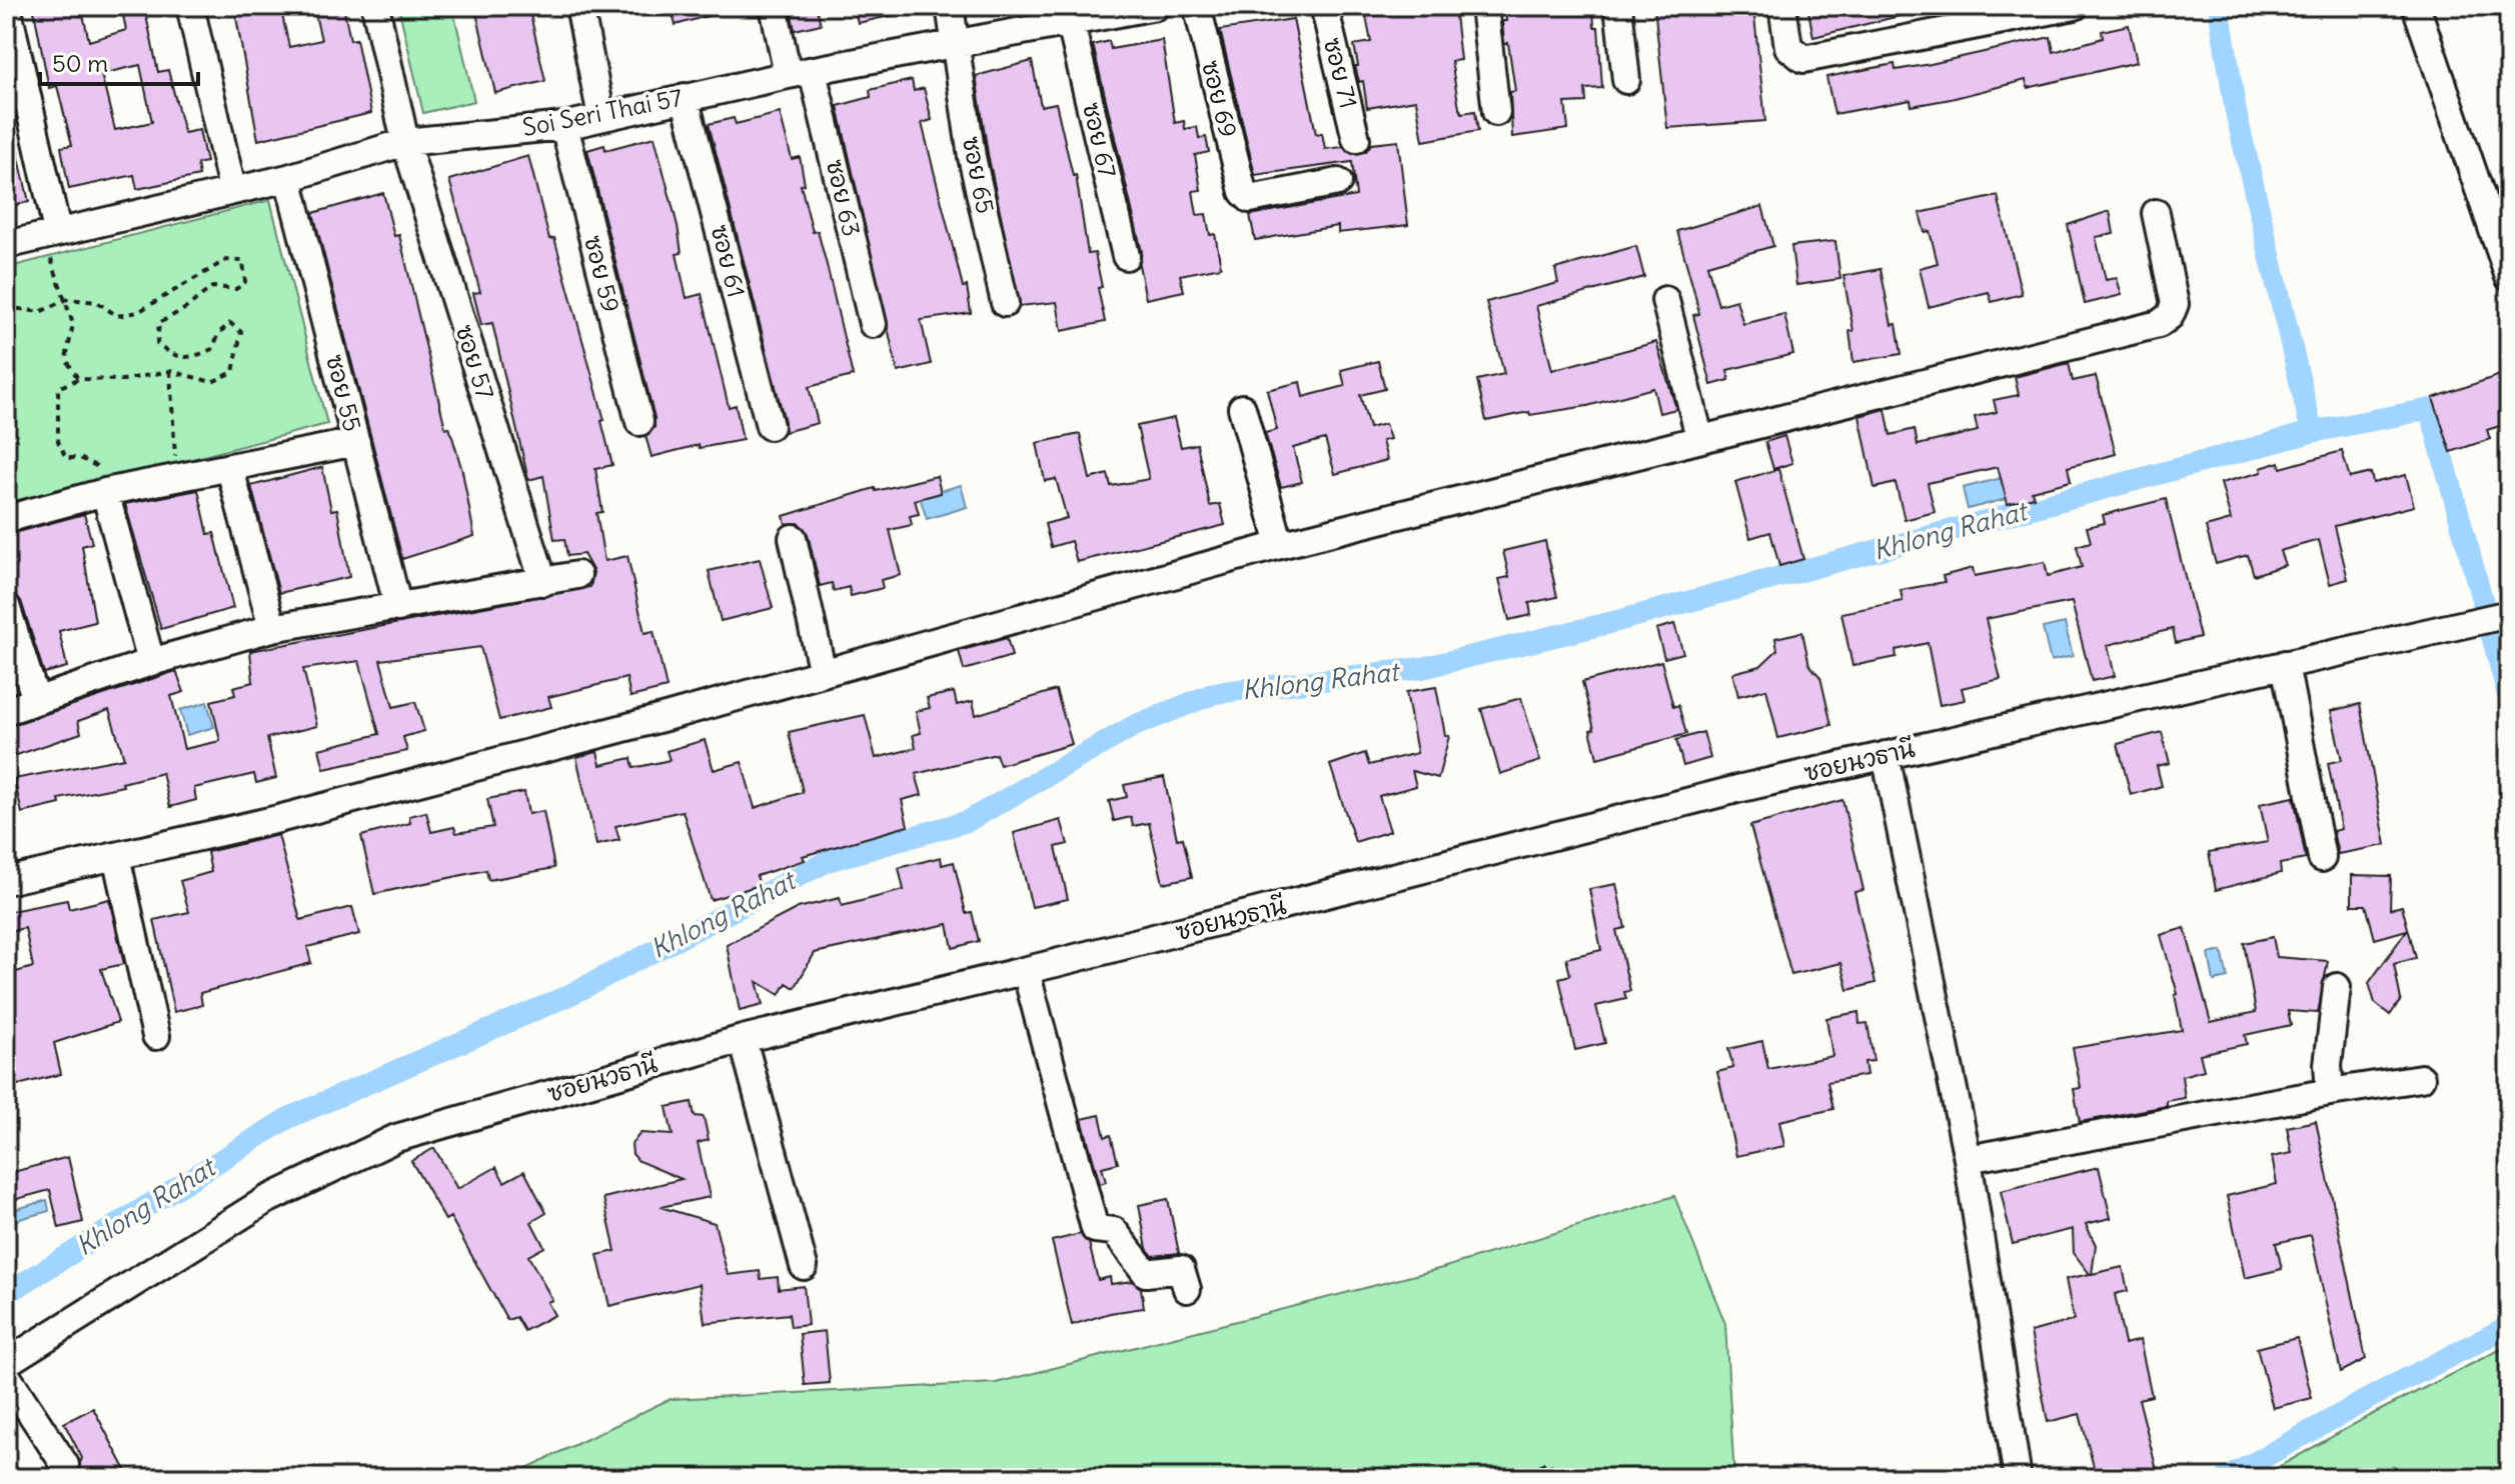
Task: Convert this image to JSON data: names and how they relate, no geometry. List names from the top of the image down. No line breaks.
{"streets":{"street":["ซอย 71","ซอย 69","Soi Seri Thai 57","ซอย 67","ซอย 65","ซอย 63","ซอย 61","ซอย 59","ซอย 57","ซอย 55","ซอยนวธานี"]},"crossings":[["Soi Seri Thai 57","ซอย 67"],["Soi Seri Thai 57","ซอย 65"],["Soi Seri Thai 57","ซอย 63"],["Soi Seri Thai 57","ซอย 61"],["Soi Seri Thai 57","ซอย 59"],["Soi Seri Thai 57","ซอย 57"],["Soi Seri Thai 57","ซอย 55"]],"water":["Khlong Rahat"],"scale_bar":"50 m"}
